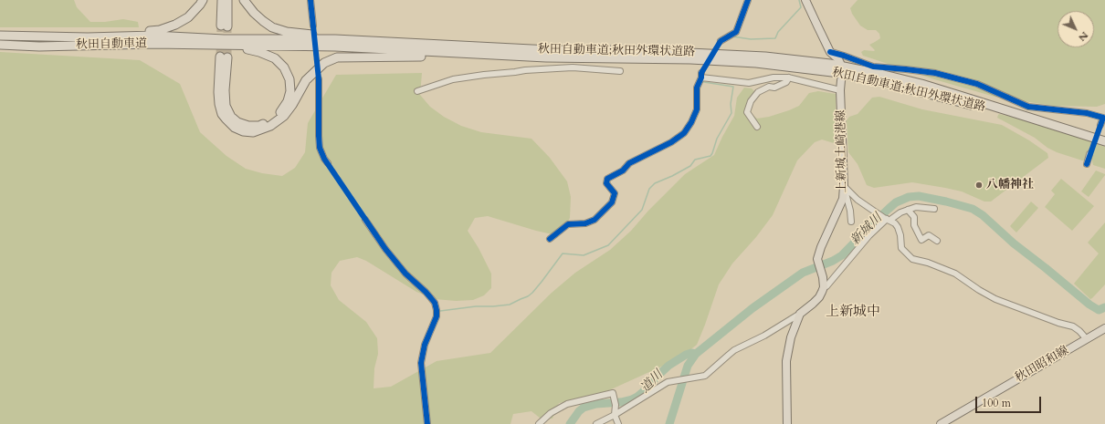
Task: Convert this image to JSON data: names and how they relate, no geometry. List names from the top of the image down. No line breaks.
{"streets":{"highway":["秋田自動車道","秋田自動車道;秋田外環状道路"],"main road":["上新城土崎港線","秋田昭和線"]},"crossings":[["秋田自動車道","秋田自動車道;秋田外環状道路"]],"districts":["上新城中"],"water":["新城川","道川"],"places":["八幡神社"],"scale_bar":"100 m","north":"bottom right"}
